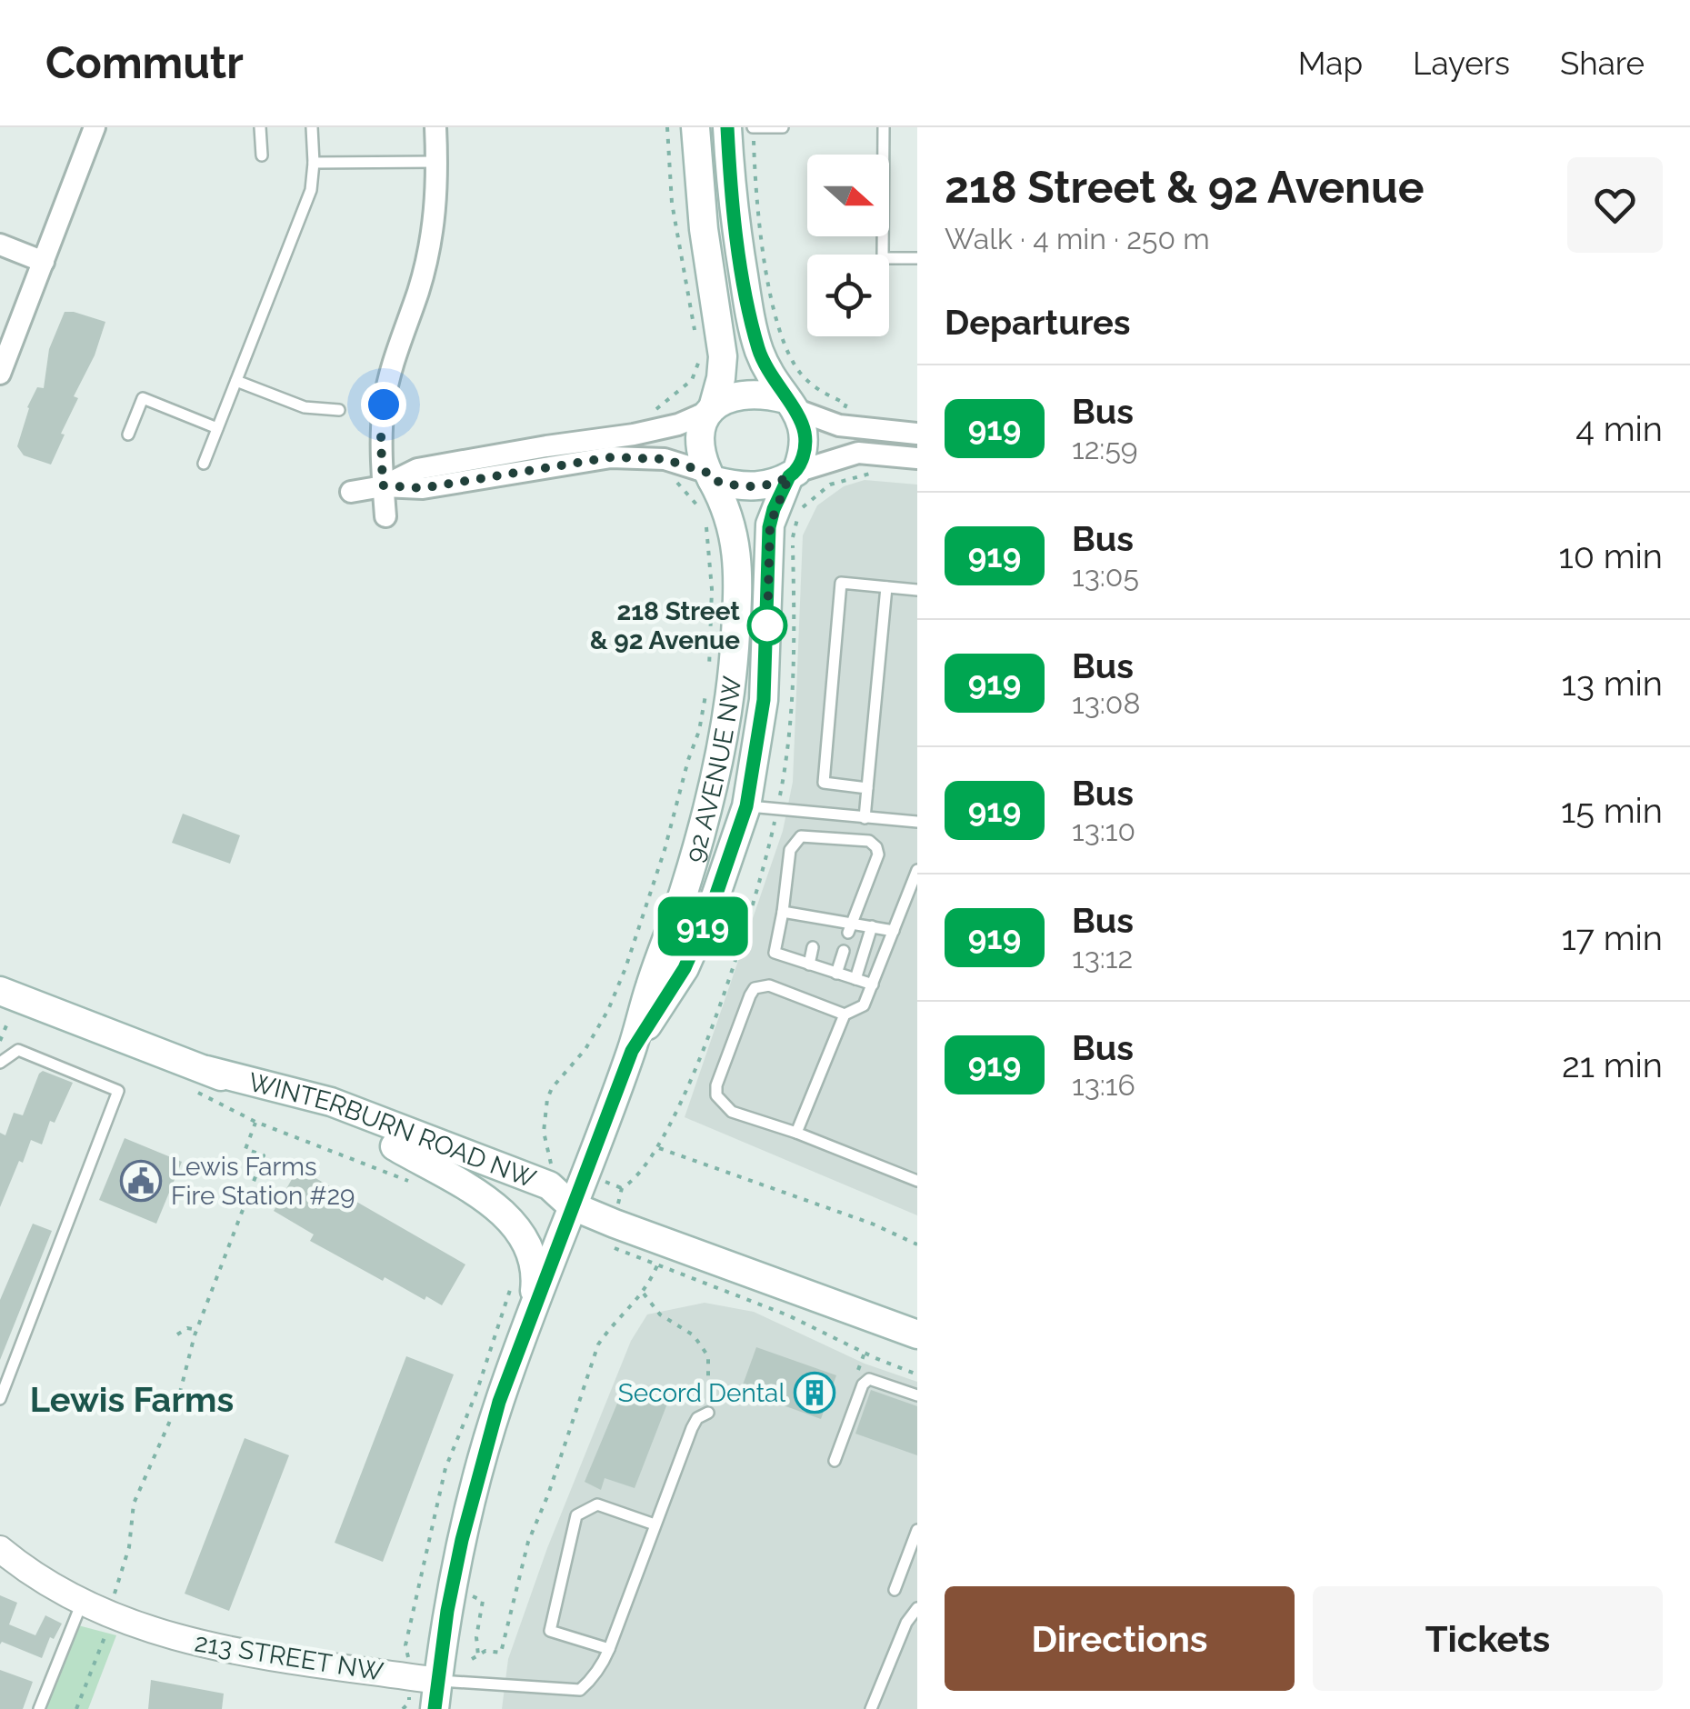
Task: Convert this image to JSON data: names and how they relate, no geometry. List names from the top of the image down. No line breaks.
{"streets":{"main road":["92 AVENUE NW","WINTERBURN ROAD NW"],"street":["213 STREET NW"]},"crossings":[["92 AVENUE NW","WINTERBURN ROAD NW"],["92 AVENUE NW","213 STREET NW"]],"districts":["Lewis Farms"],"places":{"other":["218 Street & 92 Avenue"],"public building":["Lewis Farms Fire Station #29"],"building":["Secord Dental"]},"lines":["bus line 919"],"north":"right","page":{"header":"Commutr","nav":["Map","Layers","Share"],"on_map":"919","heading":[["218 Street & 92 Avenue","Walk · 4 min · 250 m"],"Departures"],"list":[{"mark":"919","name":"Bus","note":"12:59","value":"4 min"},{"mark":"919","name":"Bus","note":"13:05","value":"10 min"},{"mark":"919","name":"Bus","note":"13:08","value":"13 min"},{"mark":"919","name":"Bus","note":"13:10","value":"15 min"},{"mark":"919","name":"Bus","note":"13:12","value":"17 min"},{"mark":"919","name":"Bus","note":"13:16","value":"21 min"}],"buttons":["Directions","Tickets"]}}
